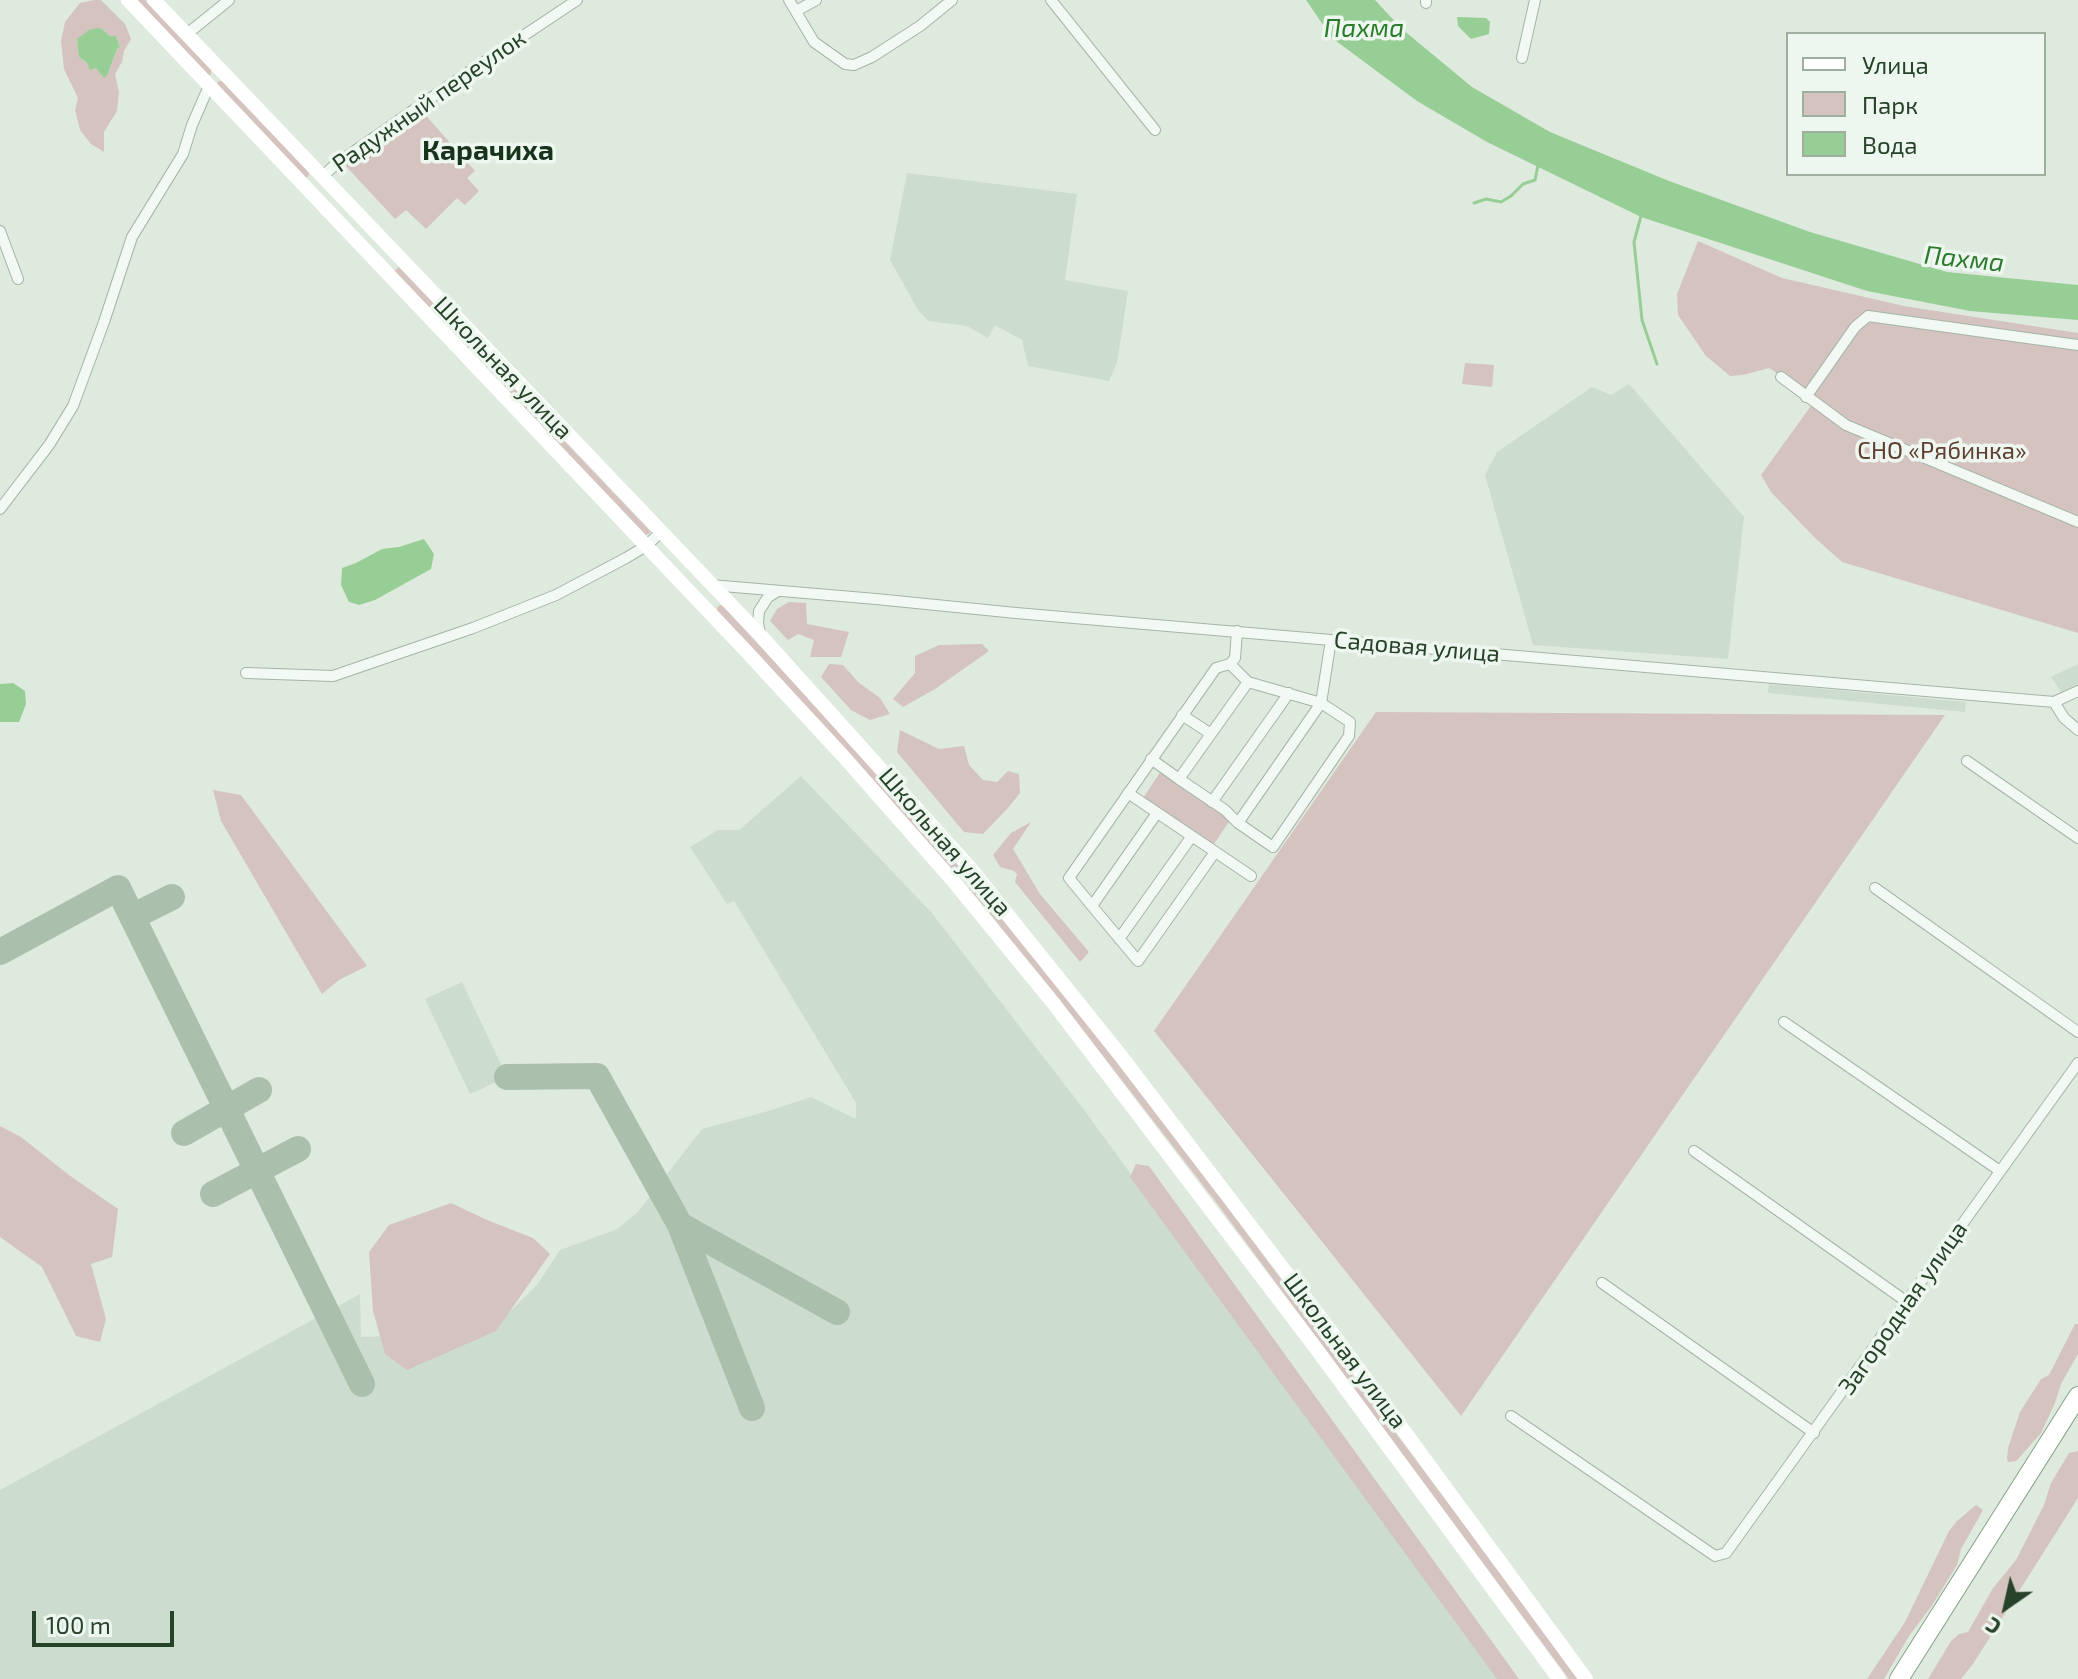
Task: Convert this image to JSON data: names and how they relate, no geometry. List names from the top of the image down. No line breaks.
{"streets":{"main road":["Школьная улица"],"street":["Радужный переулок","Садовая улица","Загородная улица"]},"crossings":[["Радужный переулок","Школьная улица"],["Школьная улица","Садовая улица"]],"districts":["Карачиха"],"water":["Пахма"],"parks":["СНО «Рябинка»"],"legend":["Улица","Парк","Вода"],"scale_bar":"100 m","north":"bottom left"}
